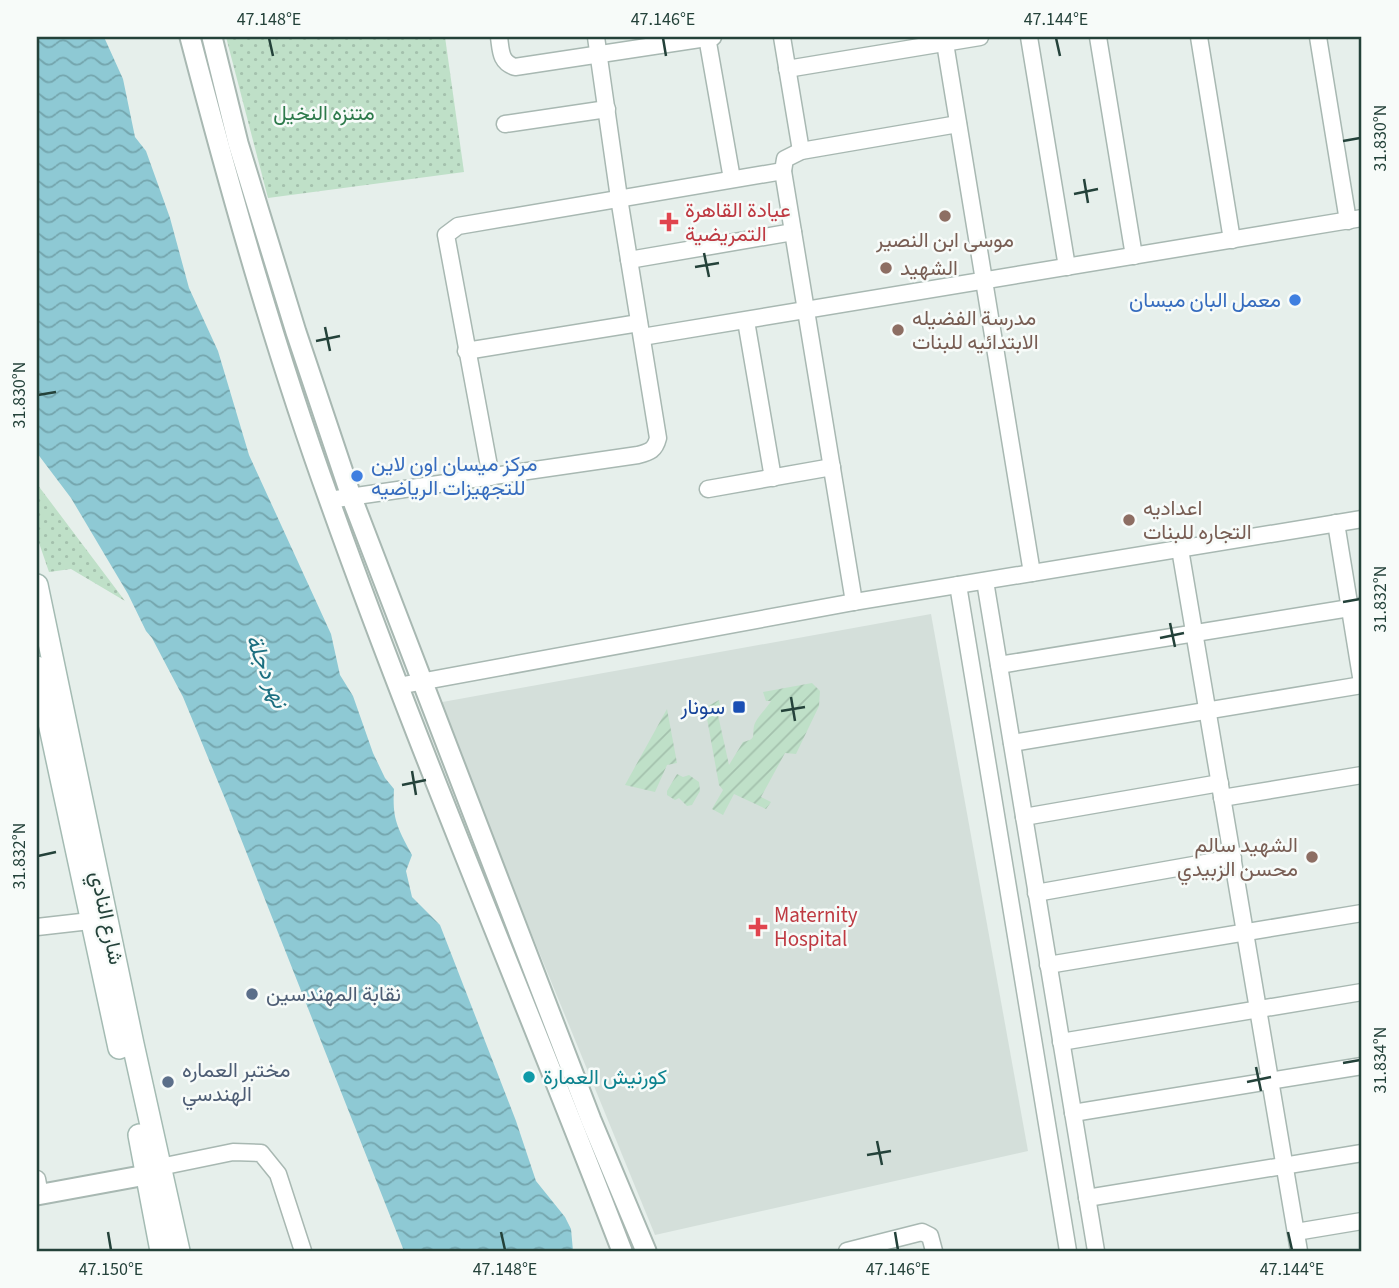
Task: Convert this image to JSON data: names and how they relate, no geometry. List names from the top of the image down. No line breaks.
{"streets":{"main road":["شارع النادي"]},"water":["نهر دجلة"],"parks":["متنزه النخيل"],"places":{"other":["موسى ابن النصير","الشهيد","معمل البان ميسان","مدرسة الفضيله الابتدائيه للبنات","مركز ميسان اون لاين للتجهيزات الرياضيه","اعداديه التجاره للبنات","الشهيد سالم محسن الزبيدي","نقابة المهندسين","كورنيش العمارة","مختبر العماره الهندسي"],"health":["عيادة القاهرة التمريضية","Maternity Hospital"],"transit":["سونار"]},"coordinates":["47.148°E","47.146°E","47.144°E","31.830°N","31.832°N","31.834°N","47.150°E"]}
